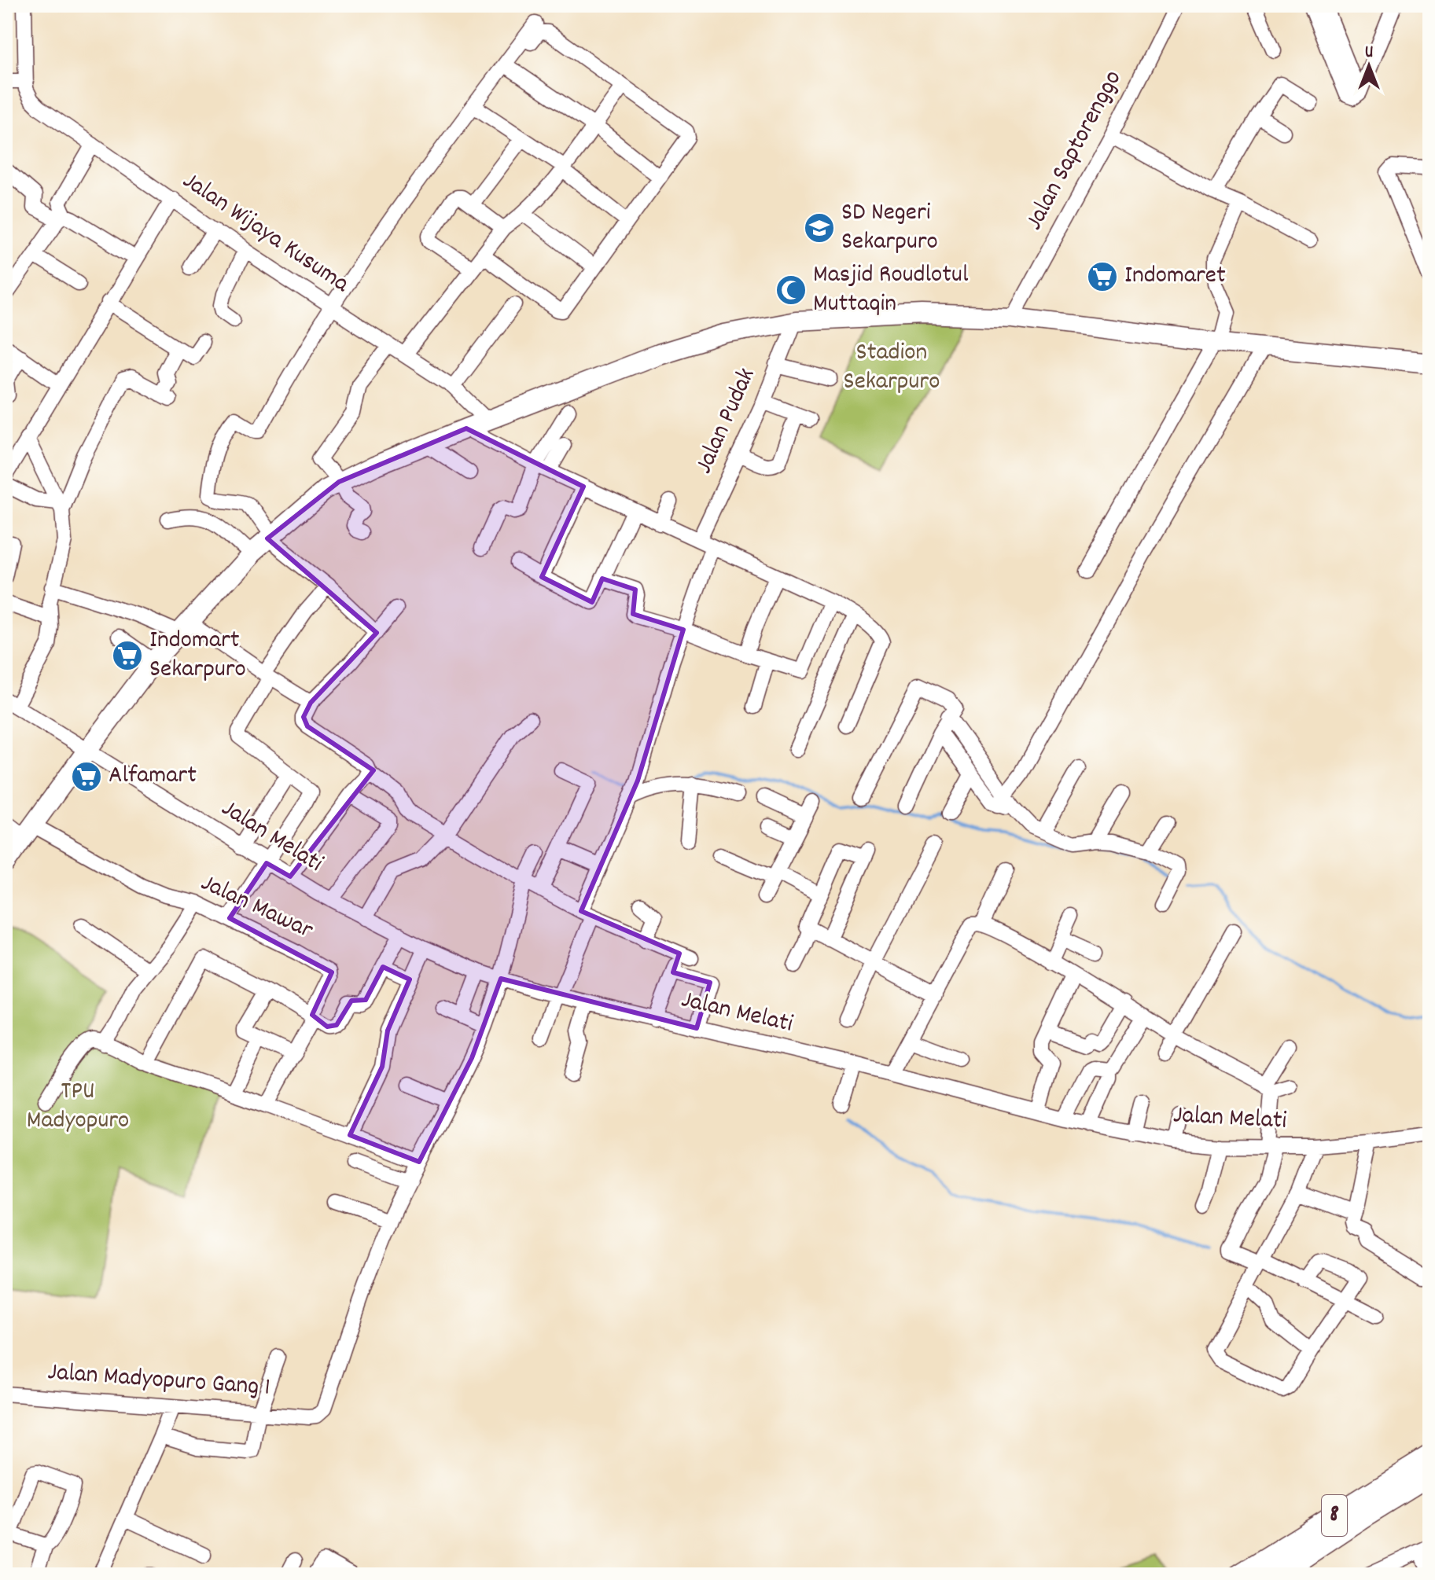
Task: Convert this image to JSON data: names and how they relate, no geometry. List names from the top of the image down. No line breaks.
{"streets":{"highway":["8"],"street":["Jalan Saptorenggo","Jalan Wijaya Kusuma","Jalan Pudak","Jalan Melati","Jalan Mawar","Jalan Madyopuro Gang 1"]},"crossings":[["Jalan Pudak","Jalan Melati"]],"parks":["Stadion Sekarpuro","TPU Madyopuro"],"places":{"school or university":["SD Negeri Sekarpuro"],"supermarket":["Indomaret","Indomart Sekarpuro","Alfamart"],"mosque":["Masjid Roudlotul Muttaqin"]},"north":"top"}
